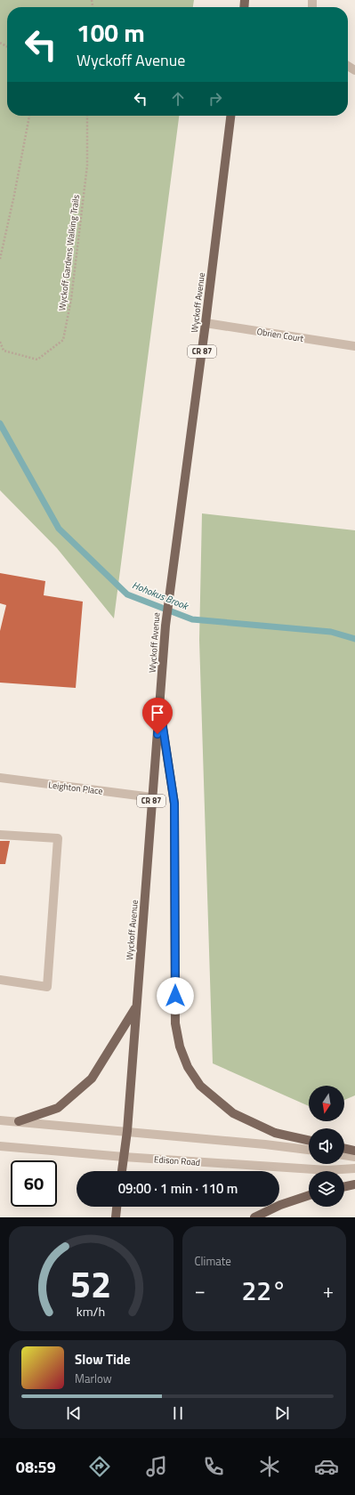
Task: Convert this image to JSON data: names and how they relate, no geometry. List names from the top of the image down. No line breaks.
{"streets":{"main road":["Wyckoff Avenue","CR 87"],"street":["Obrien Court","Leighton Place","Edison Road"],"path":["Wyckoff Gardens Walking Trails"]},"crossings":[["Wyckoff Avenue","Obrien Court"],["Wyckoff Avenue","Leighton Place"],["Wyckoff Avenue","Edison Road"]],"water":["Hohokus Brook"],"north":"bottom","page":{"turn":["100 m","Wyckoff Avenue"],"limit":"60","trip":"09:00 · 1 min · 110 m","tile":"Climate","heat":["−","22°","+"],"song":["Slow Tide","Marlow"],"tabs":"08:59","gauge":["52","km/h"]}}
